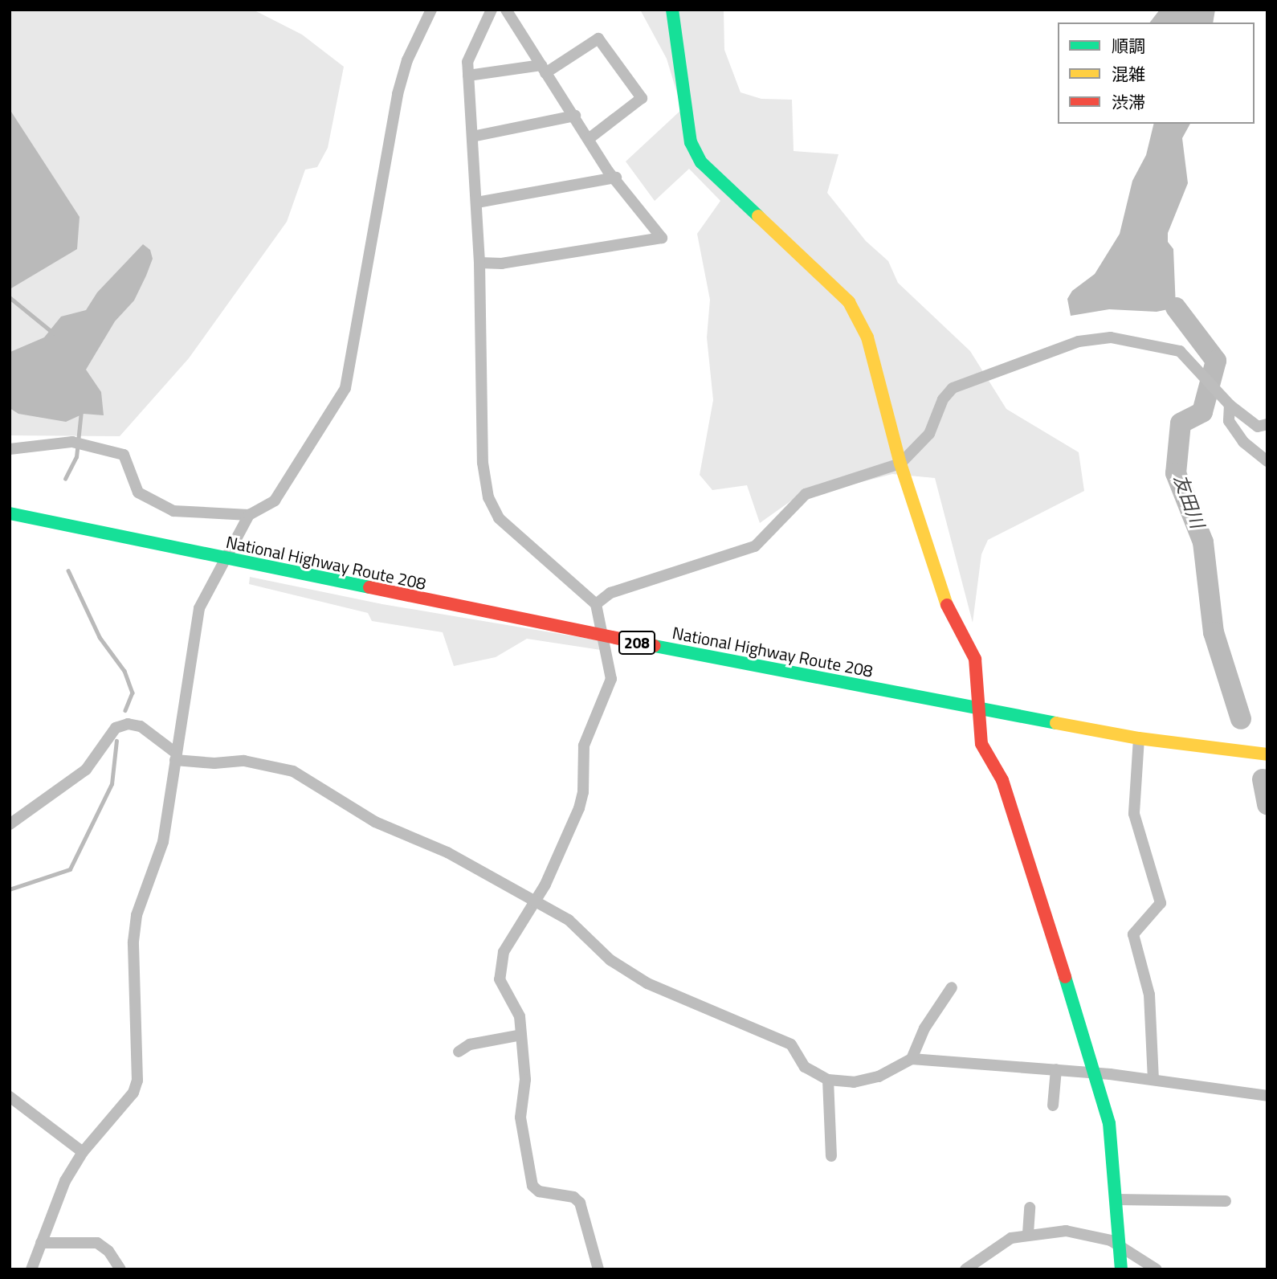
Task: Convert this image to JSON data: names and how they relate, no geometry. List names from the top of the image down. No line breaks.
{"streets":{"main road":["National Highway Route 208","208"]},"water":["友田川"],"legend":["順調","混雑","渋滞"]}
